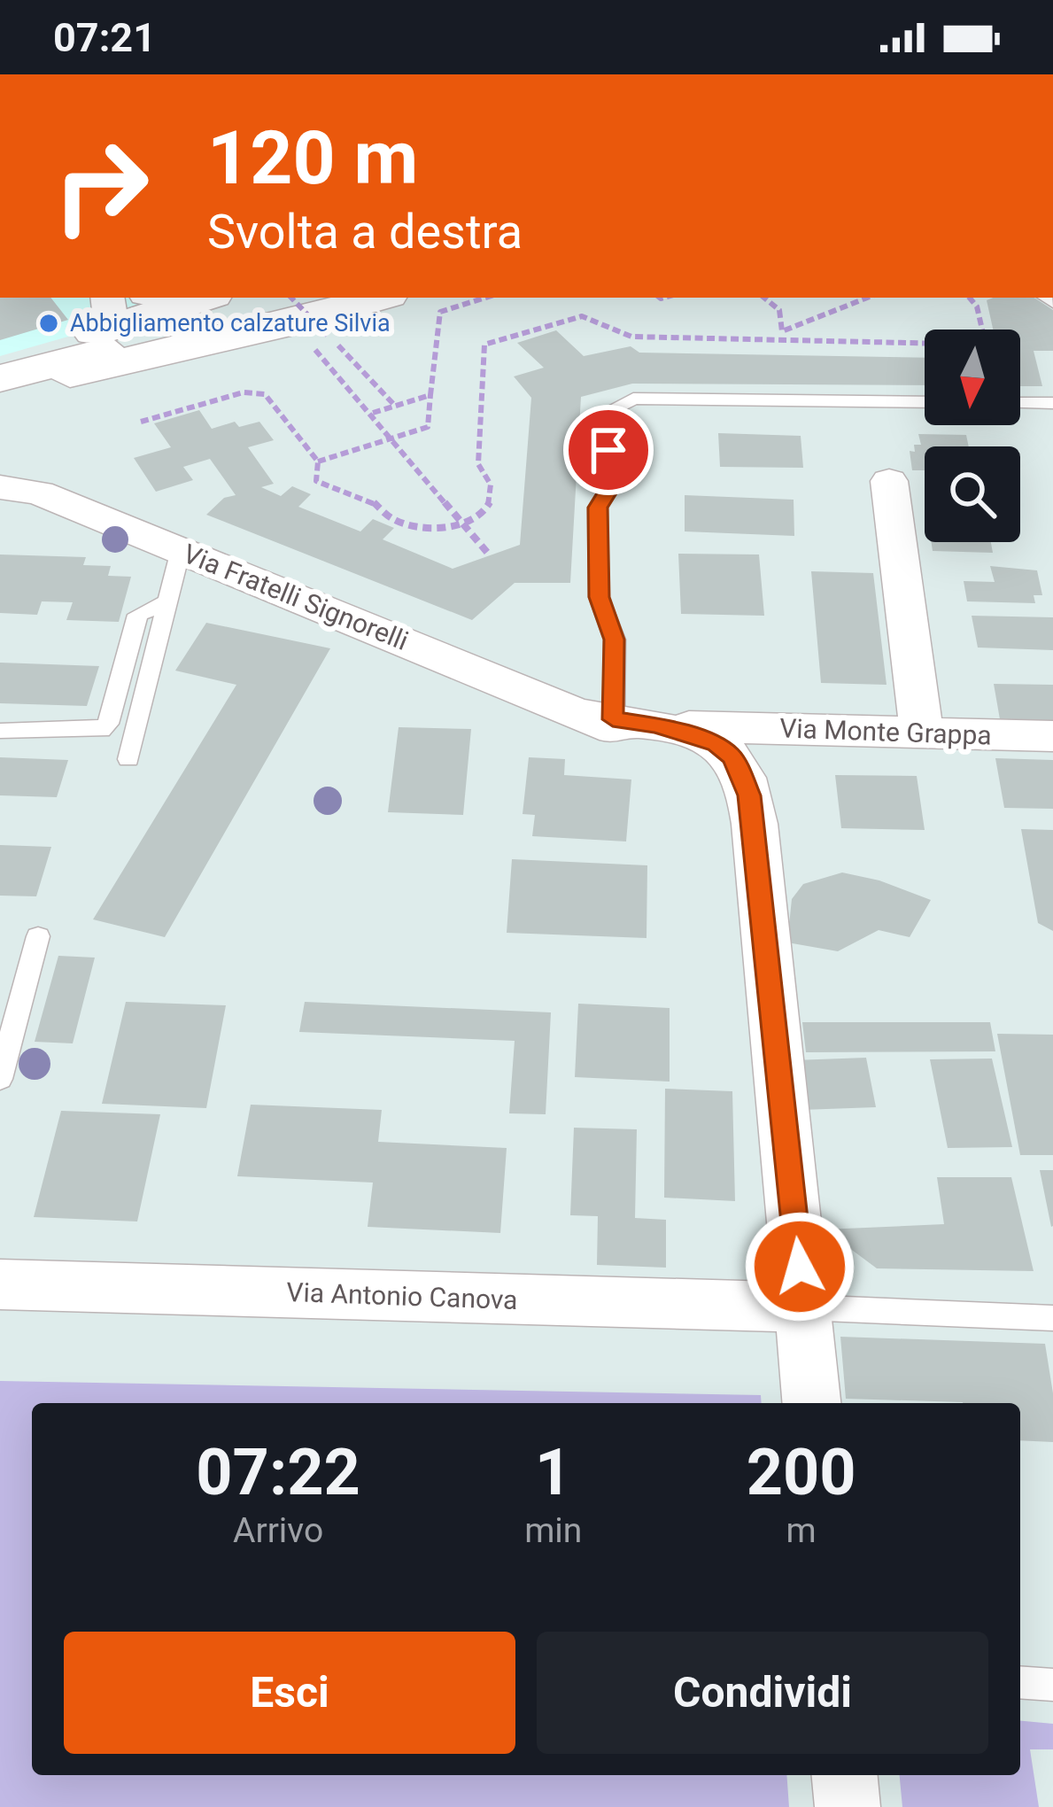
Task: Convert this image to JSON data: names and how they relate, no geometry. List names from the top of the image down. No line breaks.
{"streets":{"street":["Via Fratelli Signorelli","Via Monte Grappa","Via Antonio Canova"]},"crossings":[["Via Fratelli Signorelli","Via Monte Grappa"],["Via Fratelli Signorelli","Via Antonio Canova"]],"places":["Abbigliamento calzature Silvia"],"north":"bottom","page":{"status":"07:21","turn":["120 m","Svolta a destra"],"eta":["07:22","Arrivo","1","min","200","m"],"buttons":["Esci","Condividi"]}}
